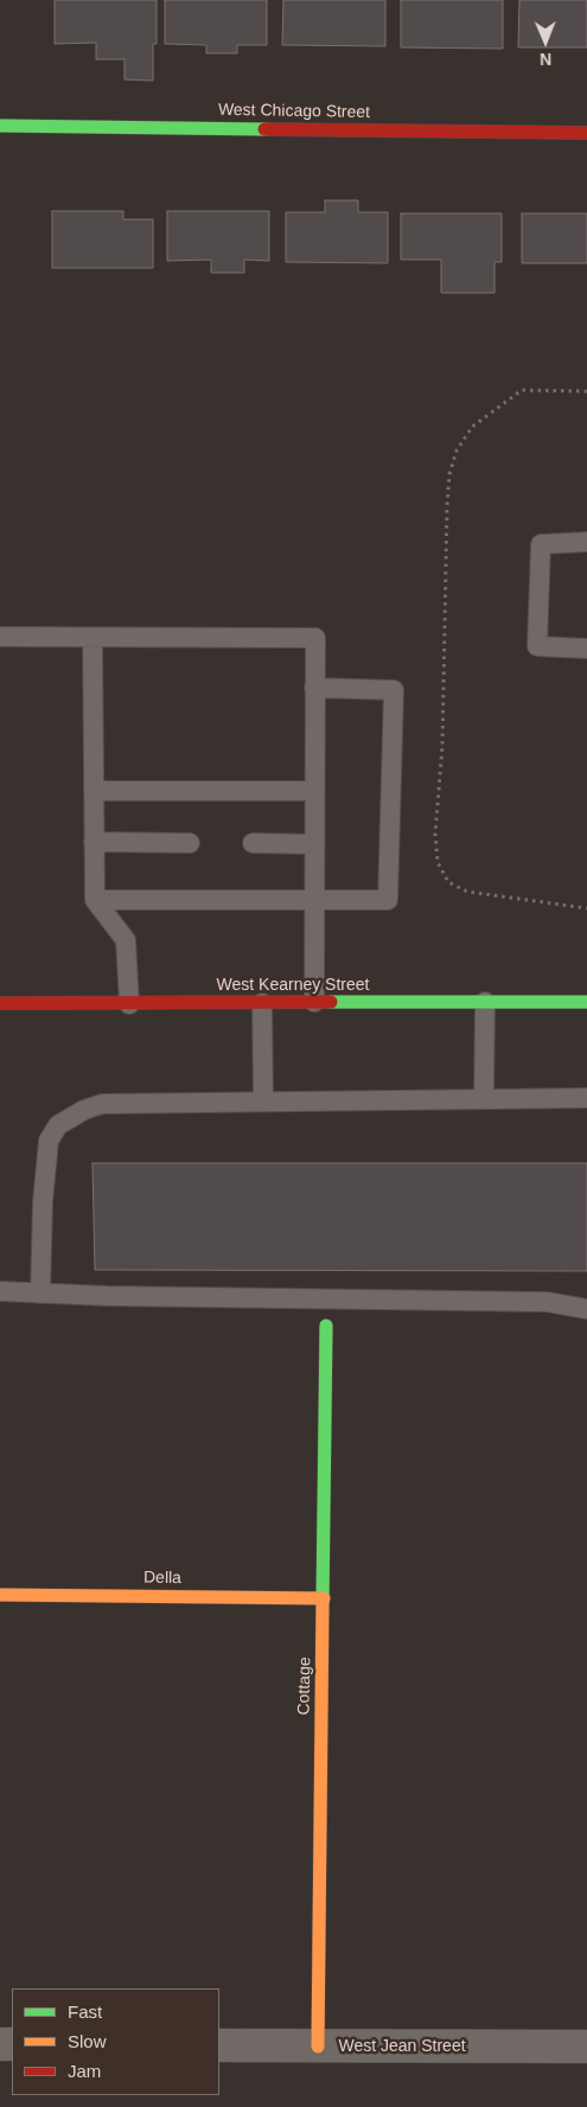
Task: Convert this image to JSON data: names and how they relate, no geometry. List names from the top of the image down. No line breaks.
{"streets":{"street":["West Chicago Street","West Kearney Street","Della","Cottage","West Jean Street"]},"crossings":[["Della","Cottage"],["Cottage","West Jean Street"]],"legend":["Fast","Slow","Jam"],"north":"bottom"}
